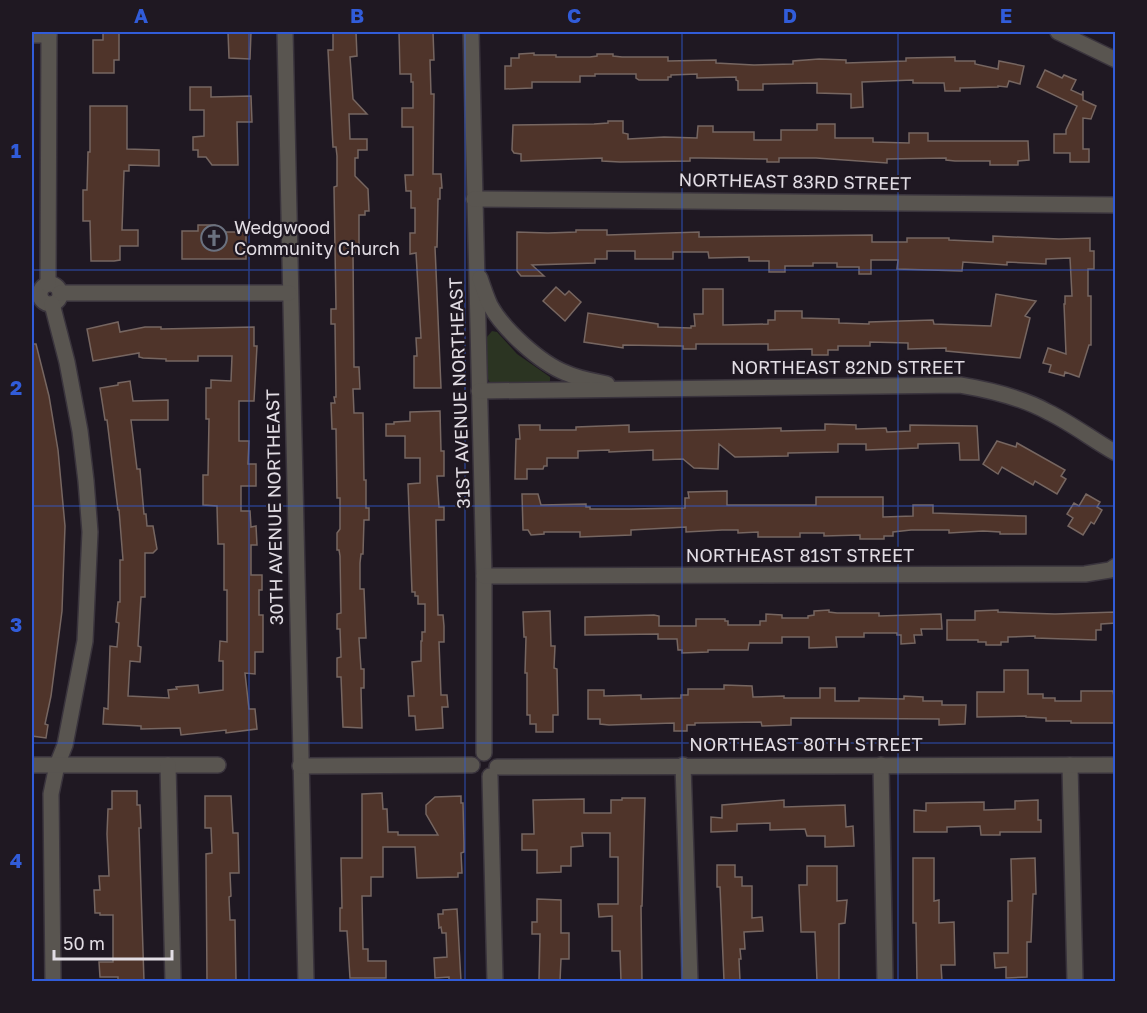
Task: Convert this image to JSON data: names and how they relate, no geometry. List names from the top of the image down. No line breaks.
{"streets":{"street":["NORTHEAST 83RD STREET","NORTHEAST 82ND STREET","31ST AVENUE NORTHEAST","30TH AVENUE NORTHEAST","NORTHEAST 81ST STREET","NORTHEAST 80TH STREET"]},"crossings":[["NORTHEAST 83RD STREET","31ST AVENUE NORTHEAST"],["NORTHEAST 82ND STREET","31ST AVENUE NORTHEAST"],["31ST AVENUE NORTHEAST","NORTHEAST 81ST STREET"],["31ST AVENUE NORTHEAST","NORTHEAST 80TH STREET"]],"places":{"church":["Wedgwood Community Church"]},"scale_bar":"50 m","grid":{"columns":["A","B","C","D","E"],"rows":["1","2","3","4"]}}
